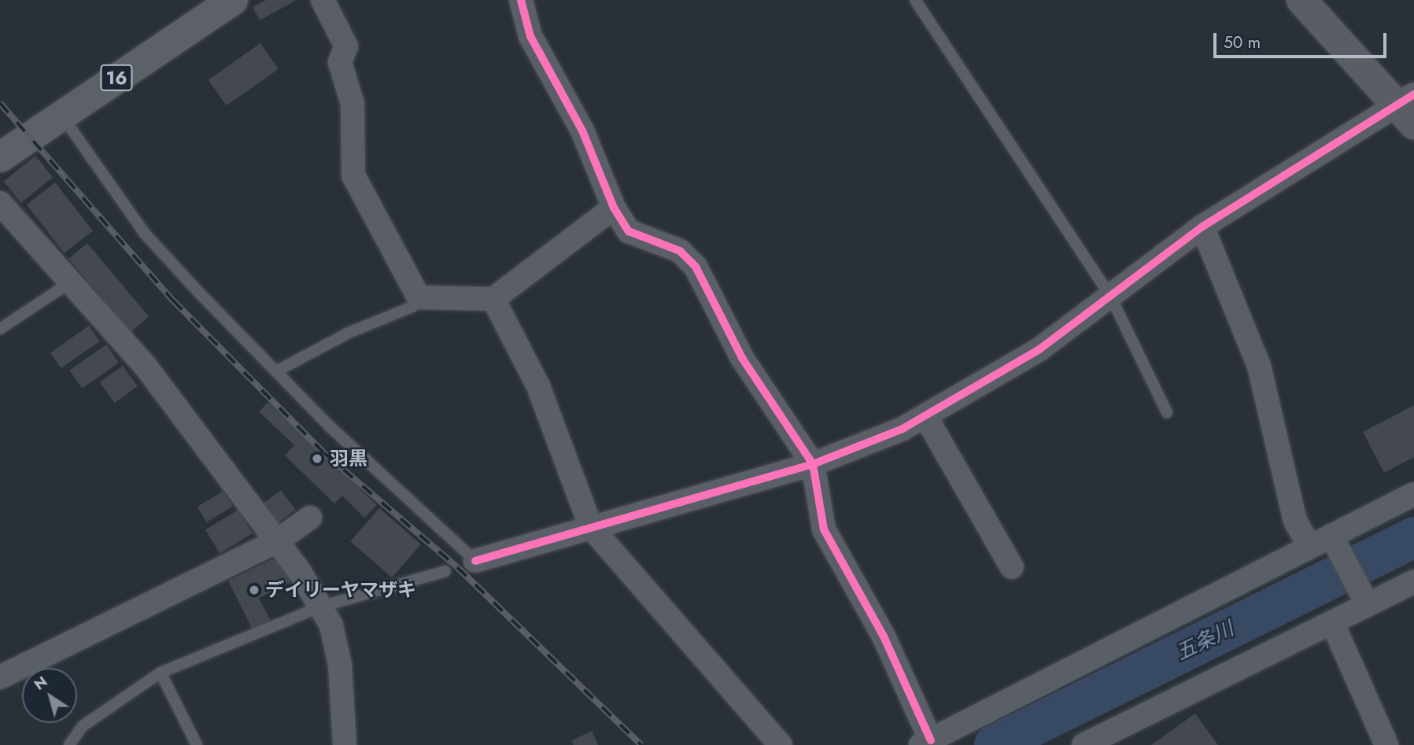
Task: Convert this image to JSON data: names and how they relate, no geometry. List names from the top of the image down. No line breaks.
{"streets":{"main road":["16"]},"water":["五条川"],"places":["羽黒","デイリーヤマザキ"],"scale_bar":"50 m","north":"top left"}
